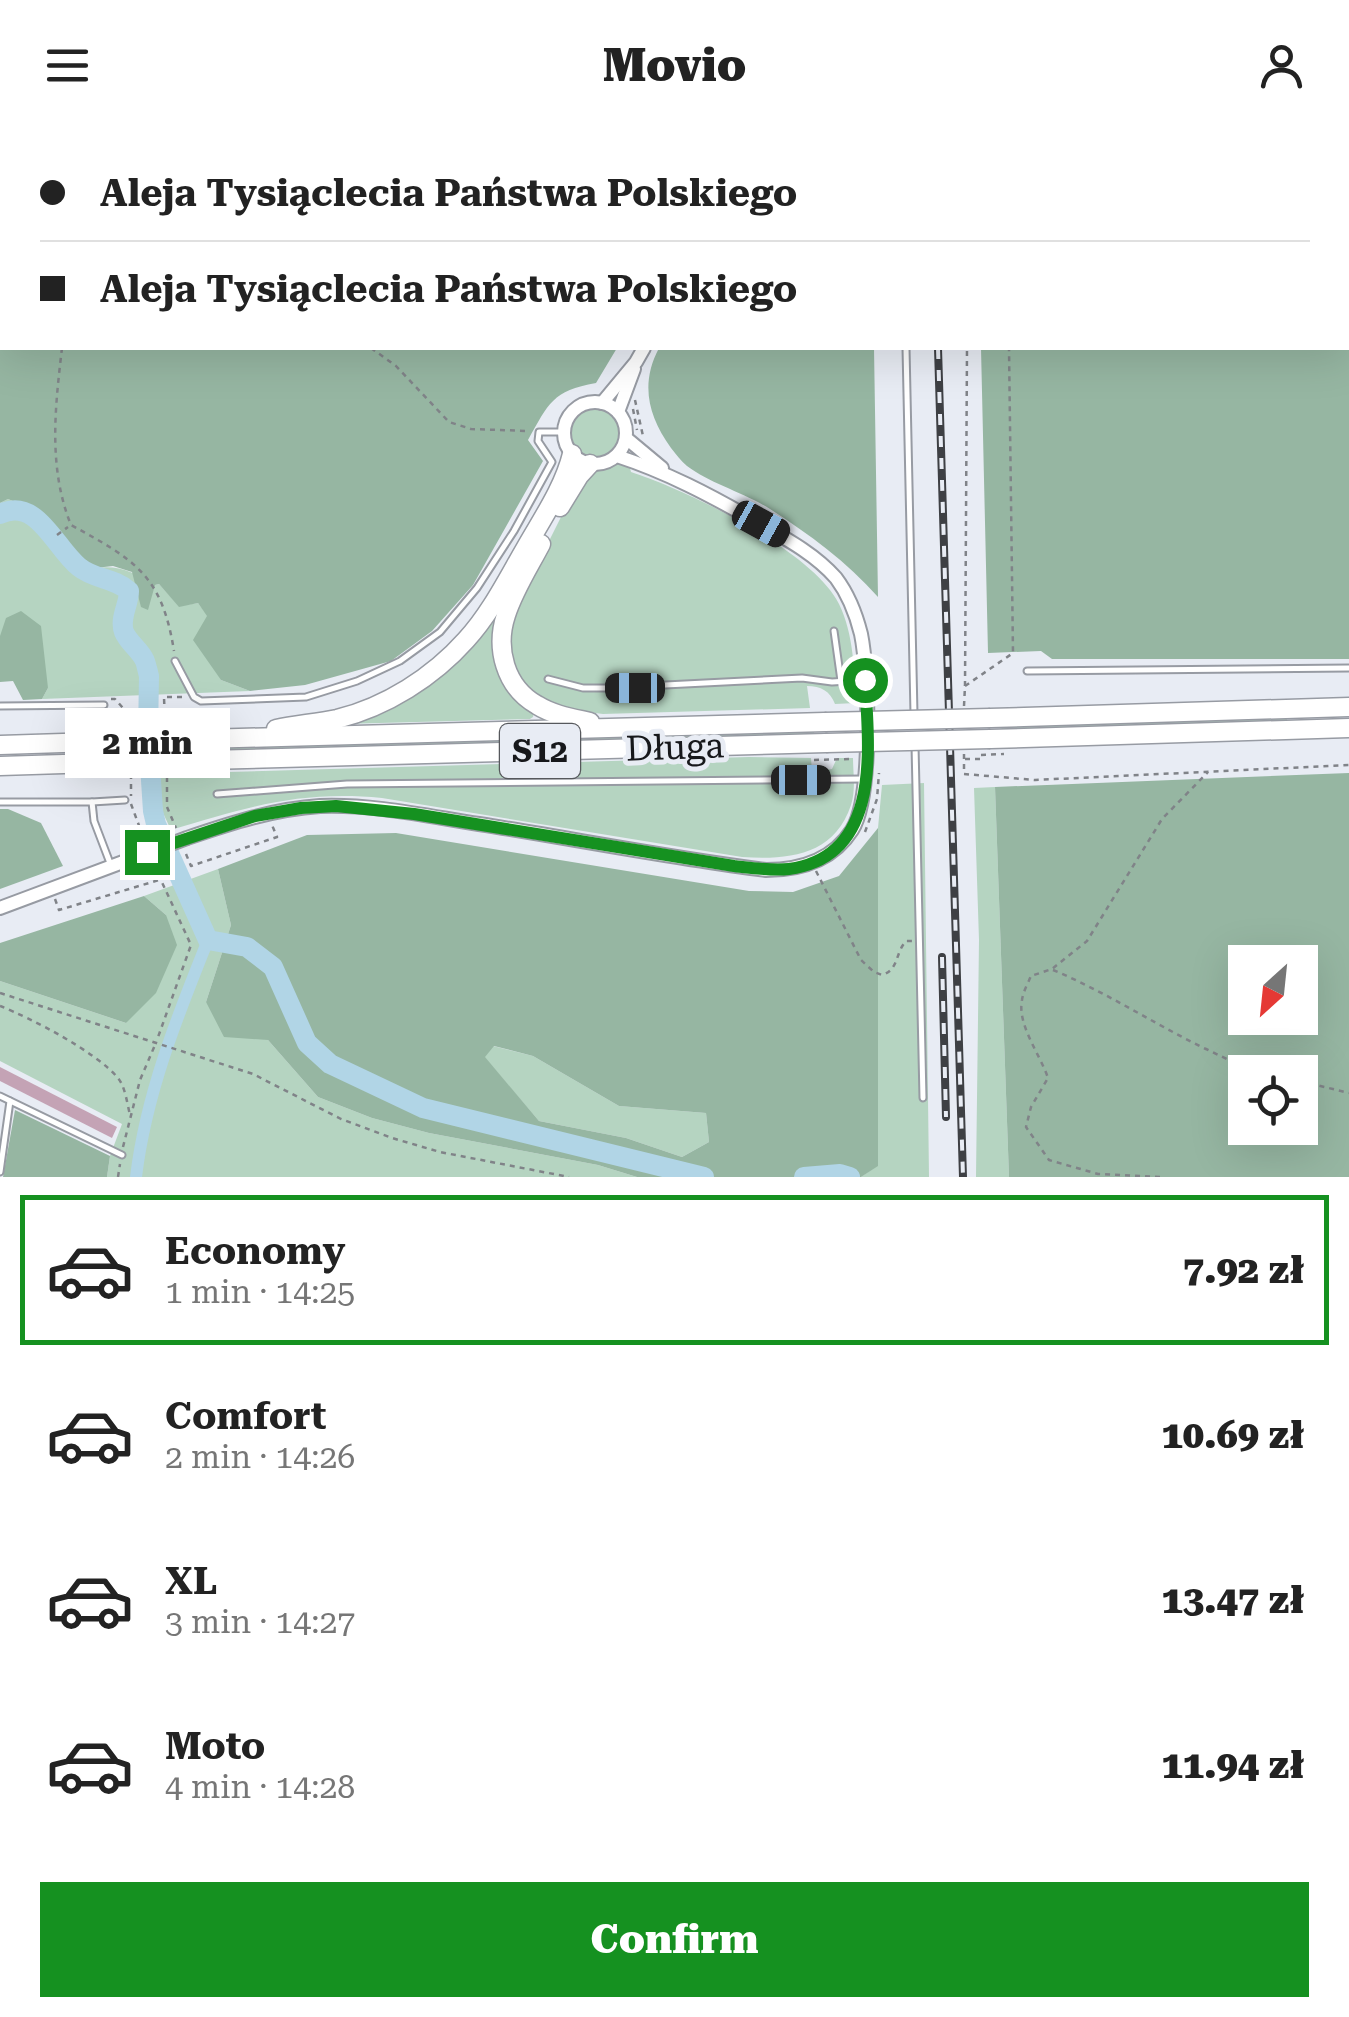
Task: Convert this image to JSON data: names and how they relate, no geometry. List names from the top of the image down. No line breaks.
{"streets":{"highway":["Długa","S12"]},"crossings":[["Długa","S12"]],"north":"bottom left","page":{"header":"Movio","banner":["Aleja Tysiąclecia Państwa Polskiego","Aleja Tysiąclecia Państwa Polskiego"],"bubble":"2 min","list":[{"name":"Economy","note":"1 min · 14:25","value":"7.92 zł"},{"name":"Comfort","note":"2 min · 14:26","value":"10.69 zł"},{"name":"XL","note":"3 min · 14:27","value":"13.47 zł"},{"name":"Moto","note":"4 min · 14:28","value":"11.94 zł"}],"buttons":"Confirm"}}
